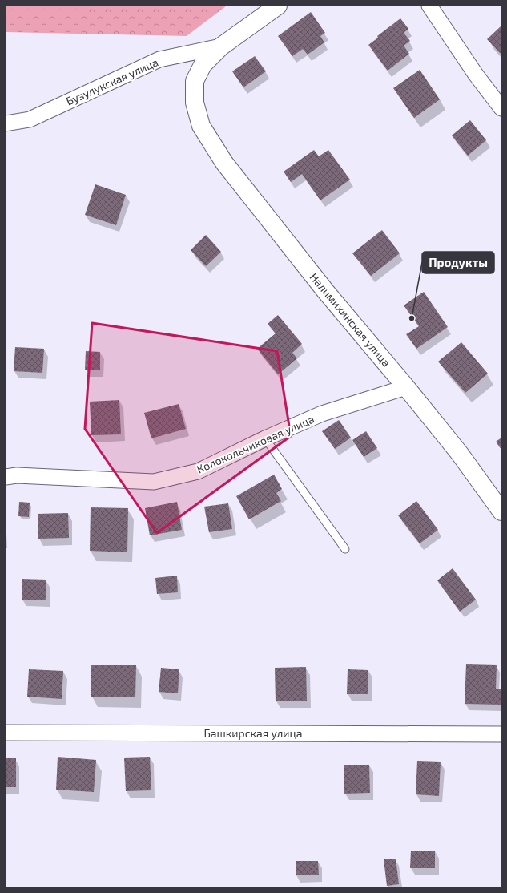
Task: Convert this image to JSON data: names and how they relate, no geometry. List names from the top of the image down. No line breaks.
{"streets":{"street":["Бузулукская улица","Налимихинская улица","Колокольчиковая улица","Башкирская улица"]},"crossings":[["Бузулукская улица","Налимихинская улица"],["Налимихинская улица","Колокольчиковая улица"]],"places":["Продукты"]}
